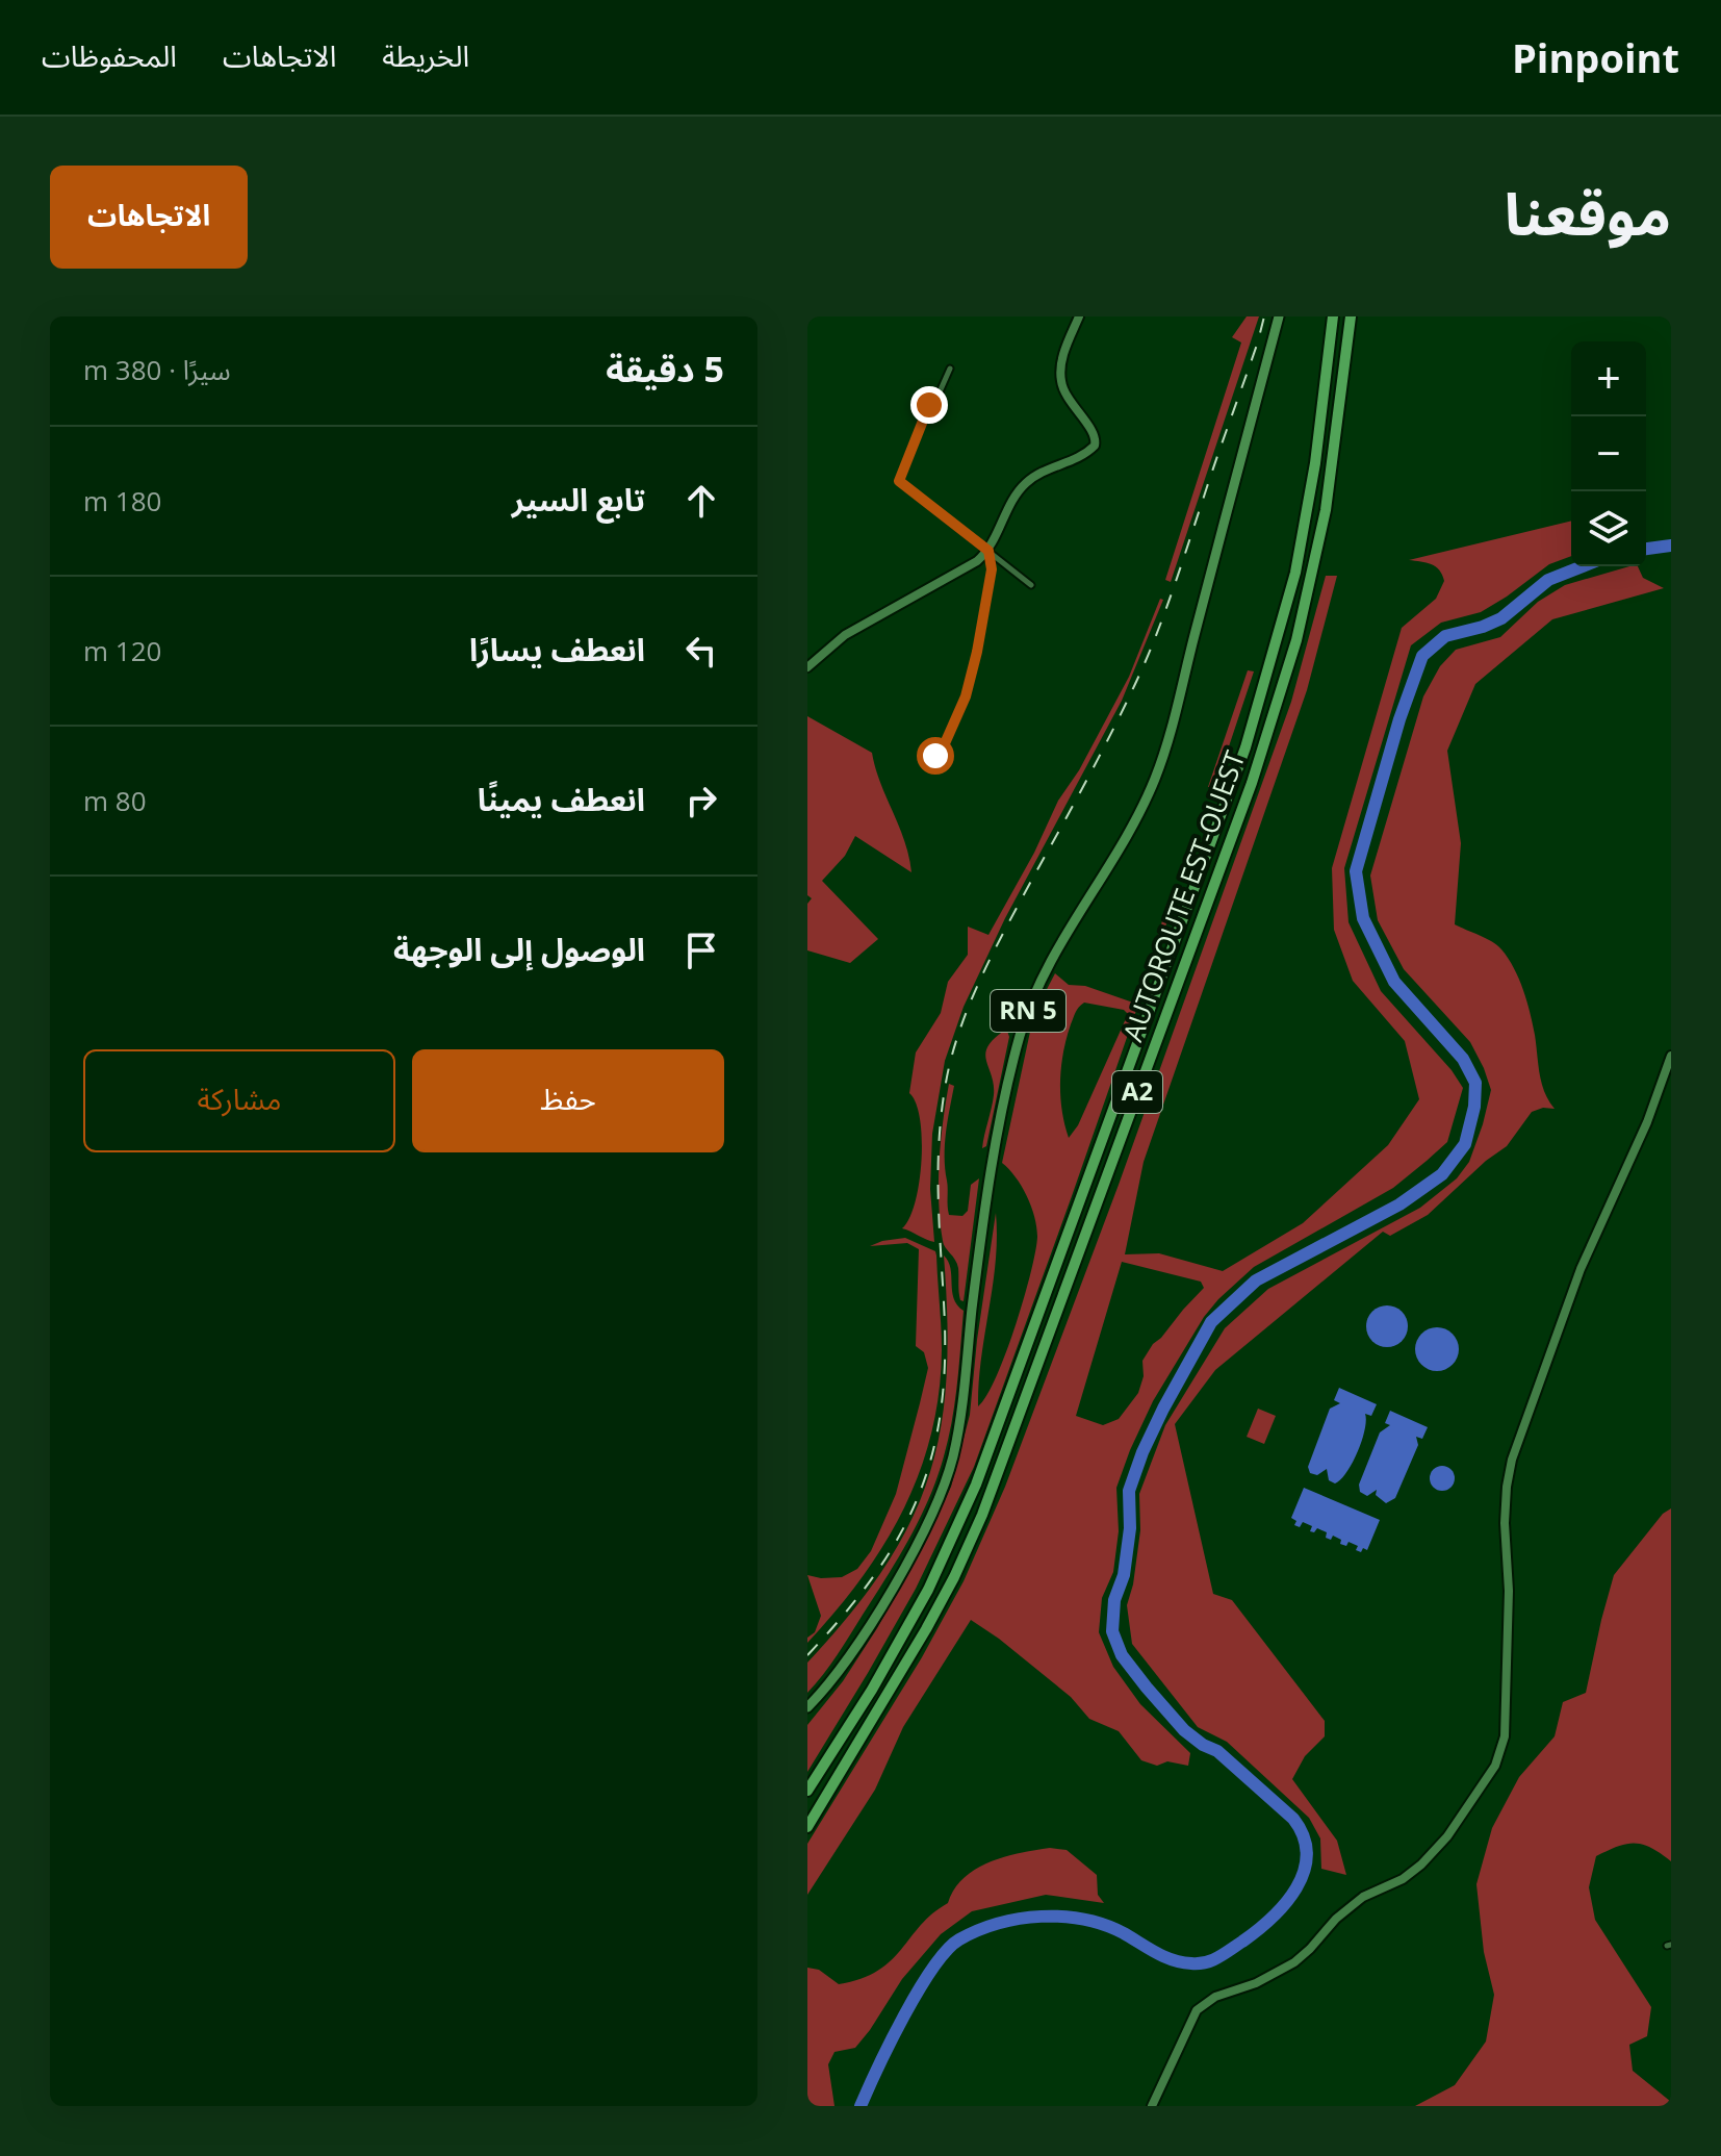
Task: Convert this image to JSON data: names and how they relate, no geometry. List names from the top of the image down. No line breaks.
{"streets":{"highway":["AUTOROUTE EST-OUEST","A2"],"main road":["RN 5"]},"page":{"header":"Pinpoint","nav":["الخريطة","الاتجاهات","المحفوظات"],"title":"موقعنا","buttons":["الاتجاهات",["حفظ","مشاركة"]],"heading":["5 دقيقة","سيرًا · 380 m"],"map_buttons":["+","−"],"list":[["تابع السير","180 m"],["انعطف يسارًا","120 m"],["انعطف يمينًا","80 m"],"الوصول إلى الوجهة"]}}
